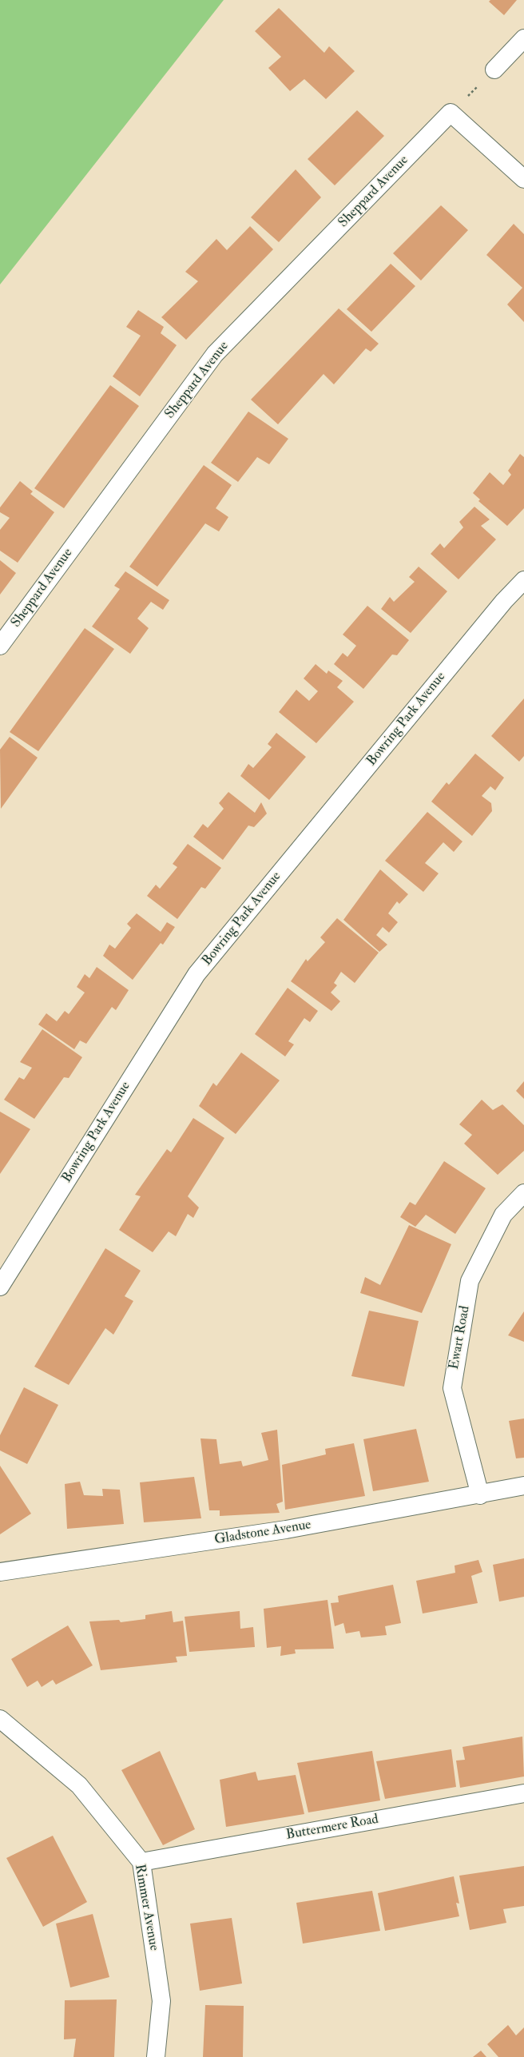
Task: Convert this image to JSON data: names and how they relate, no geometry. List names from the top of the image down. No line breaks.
{"streets":{"street":["Sheppard Avenue","Bowring Park Avenue","Ewart Road","Gladstone Avenue","Buttermere Road","Rimmer Avenue"]},"crossings":[["Ewart Road","Gladstone Avenue"],["Buttermere Road","Rimmer Avenue"]]}
